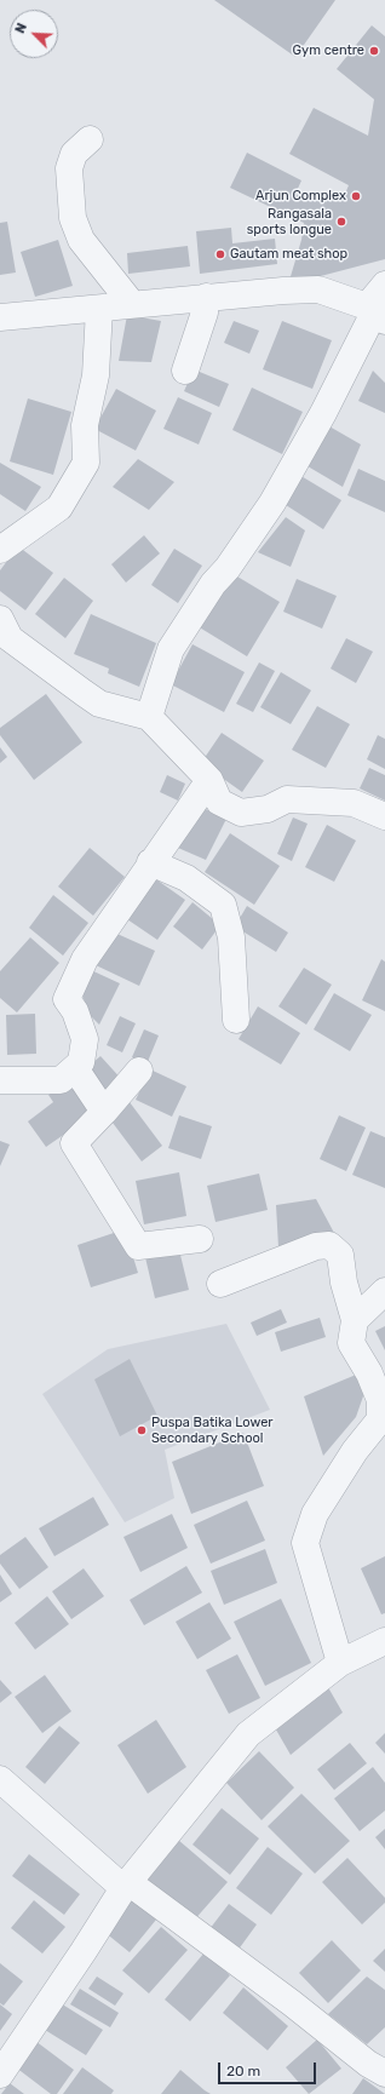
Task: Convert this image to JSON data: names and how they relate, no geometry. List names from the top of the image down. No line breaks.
{"places":["Gym centre","Arjun Complex","Rangasala sports longue","Gautam meat shop","Puspa Batika Lower Secondary School"],"scale_bar":"20 m","north":"top left"}
